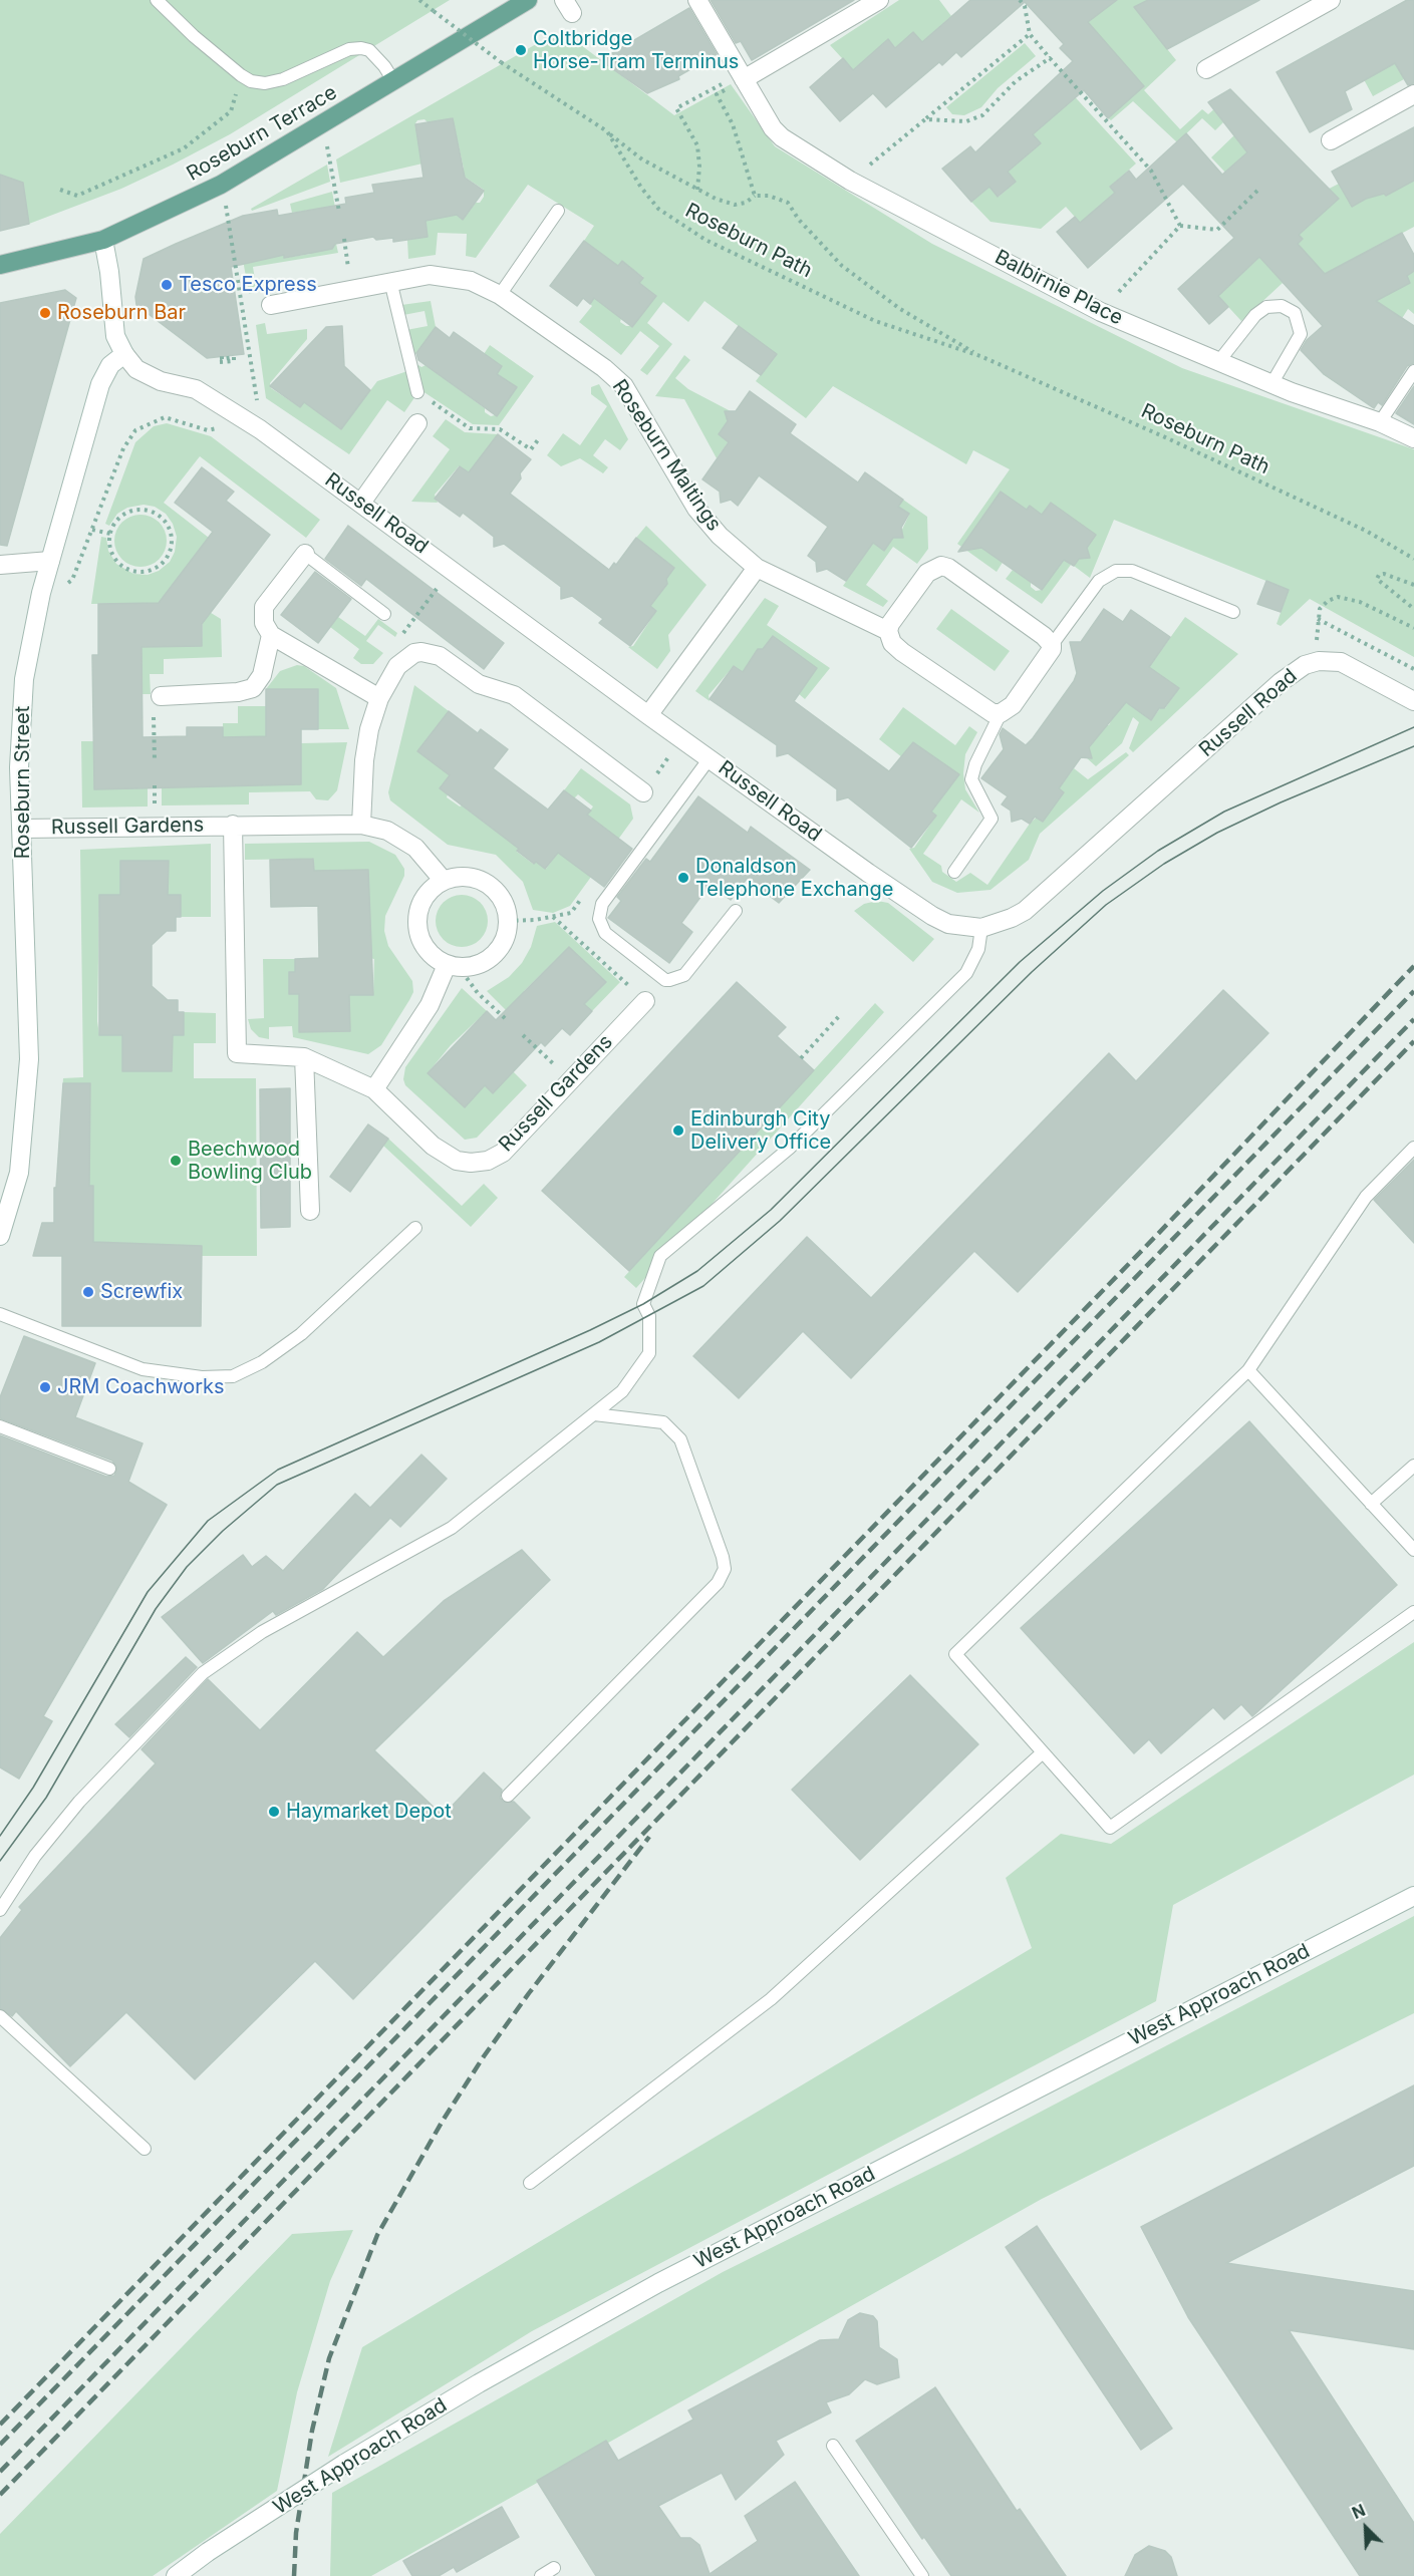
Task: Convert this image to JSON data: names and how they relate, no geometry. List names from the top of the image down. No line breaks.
{"streets":{"main road":["Roseburn Terrace"],"street":["Balbirnie Place","Roseburn Maltings","Russell Road","Roseburn Street","Russell Gardens","West Approach Road"],"path":["Roseburn Path"]},"crossings":[["Russell Road","Roseburn Street"],["Roseburn Street","Russell Gardens"]],"places":["Coltbridge Horse-Tram Terminus","Tesco Express","Roseburn Bar","Donaldson Telephone Exchange","Edinburgh City Delivery Office","Beechwood Bowling Club","Screwfix","JRM Coachworks","Haymarket Depot"],"north":"top left"}
